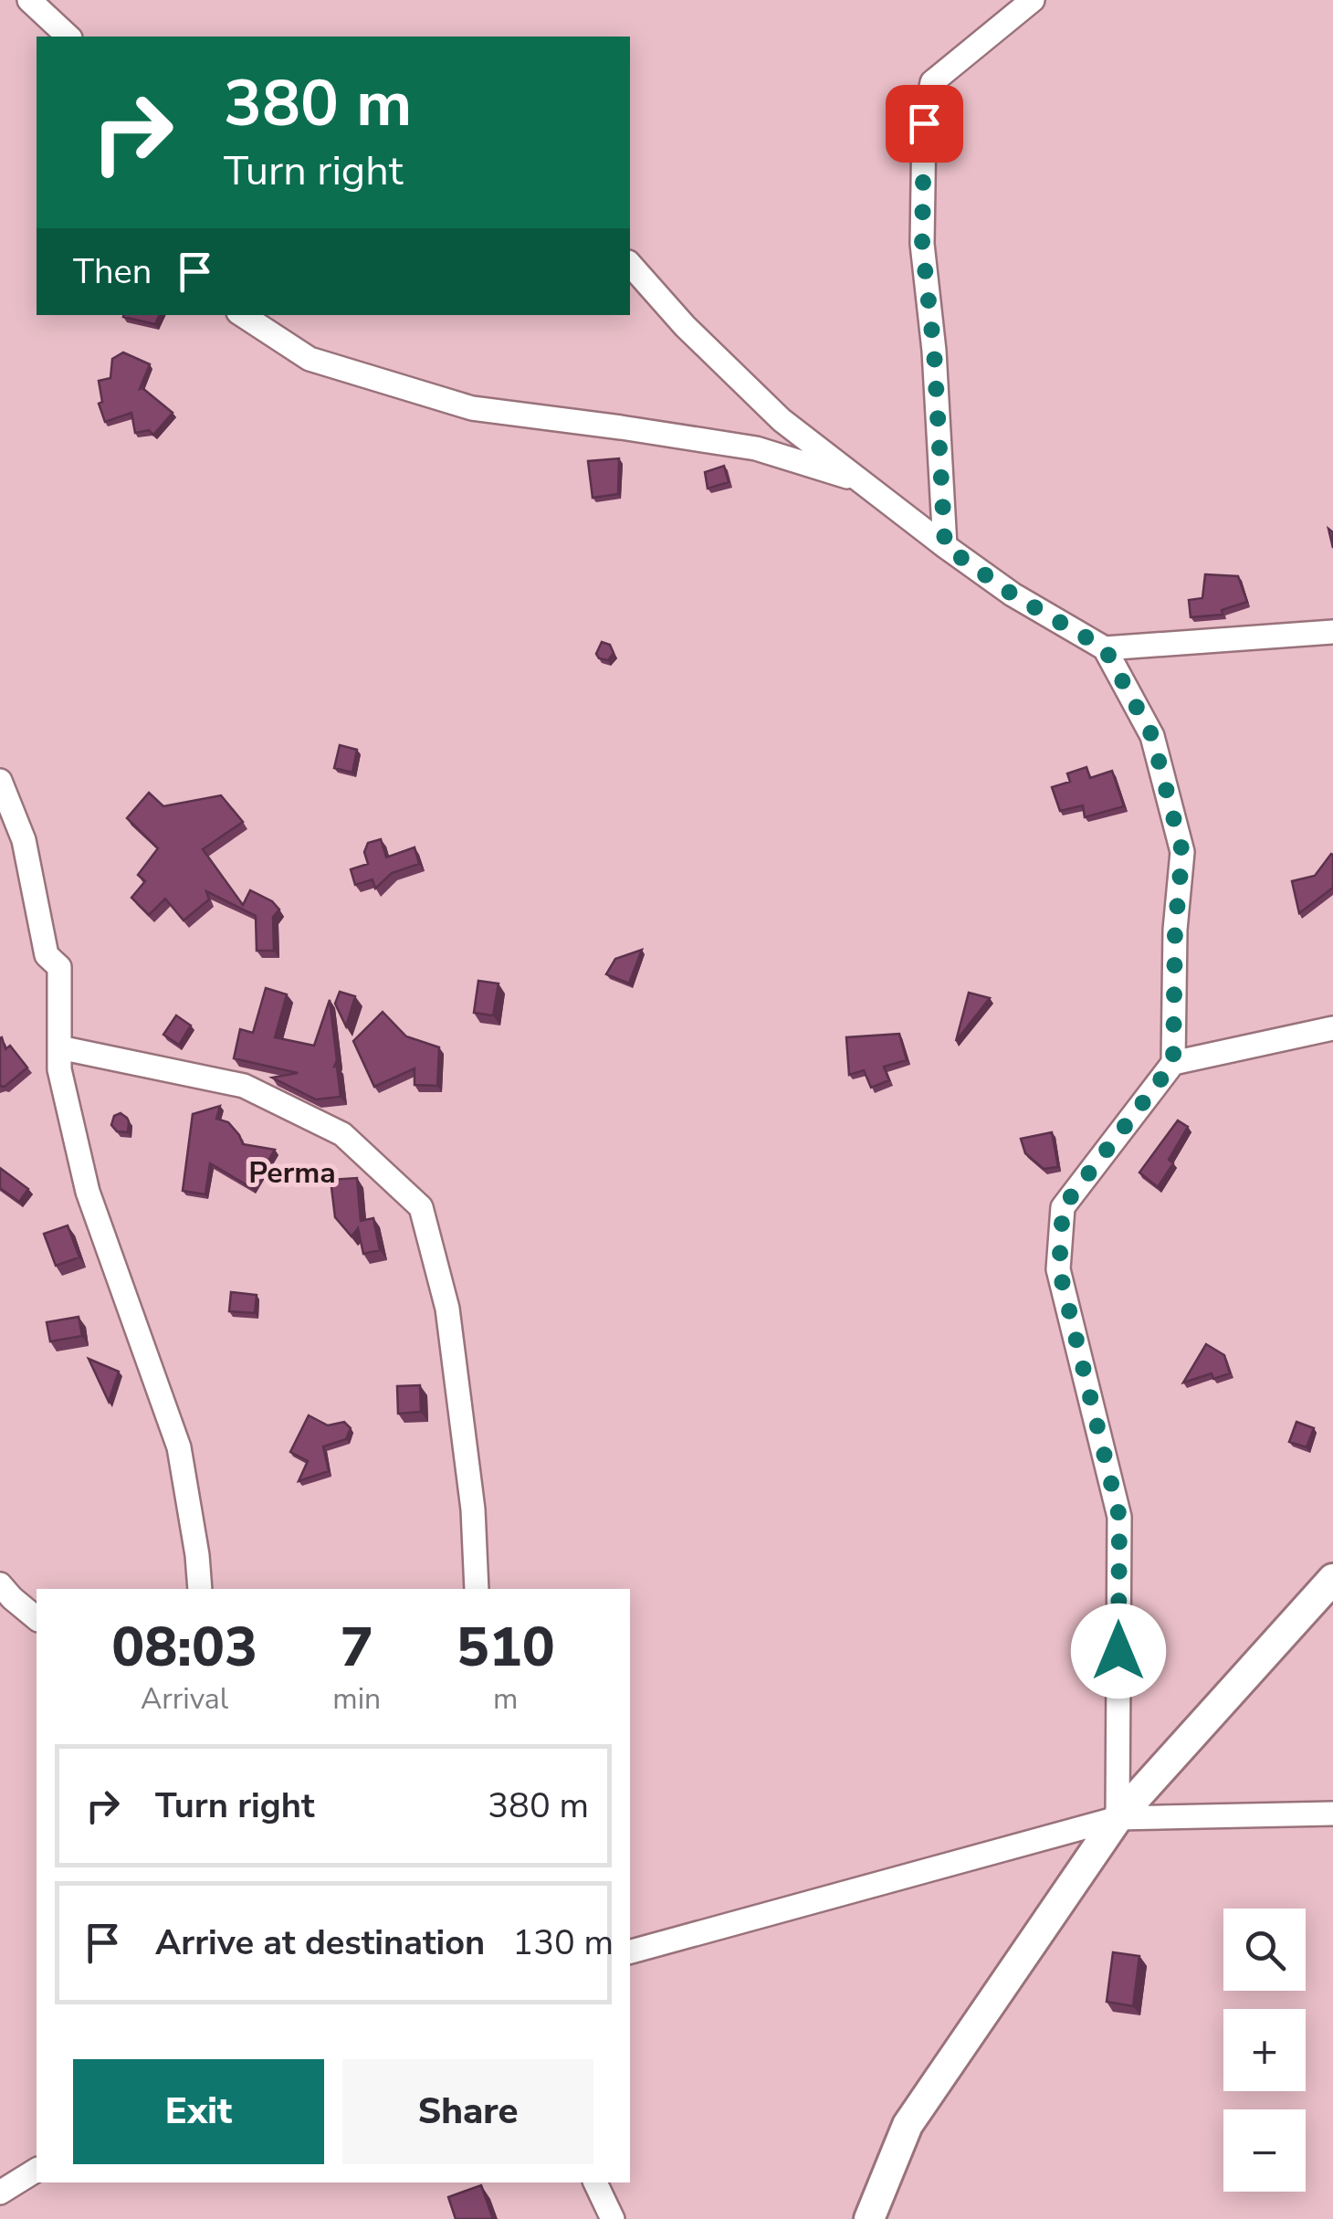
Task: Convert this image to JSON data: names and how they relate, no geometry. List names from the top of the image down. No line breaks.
{"districts":["Perma"],"page":{"turn":["380 m","Turn right"],"then":"Then","eta":["08:03","Arrival","7","min","510","m"],"list":[{"name":"Turn right","value":"380 m"},{"name":"Arrive at destination","value":"130 m"}],"map_buttons":["+","−"],"buttons":["Exit","Share"]}}
